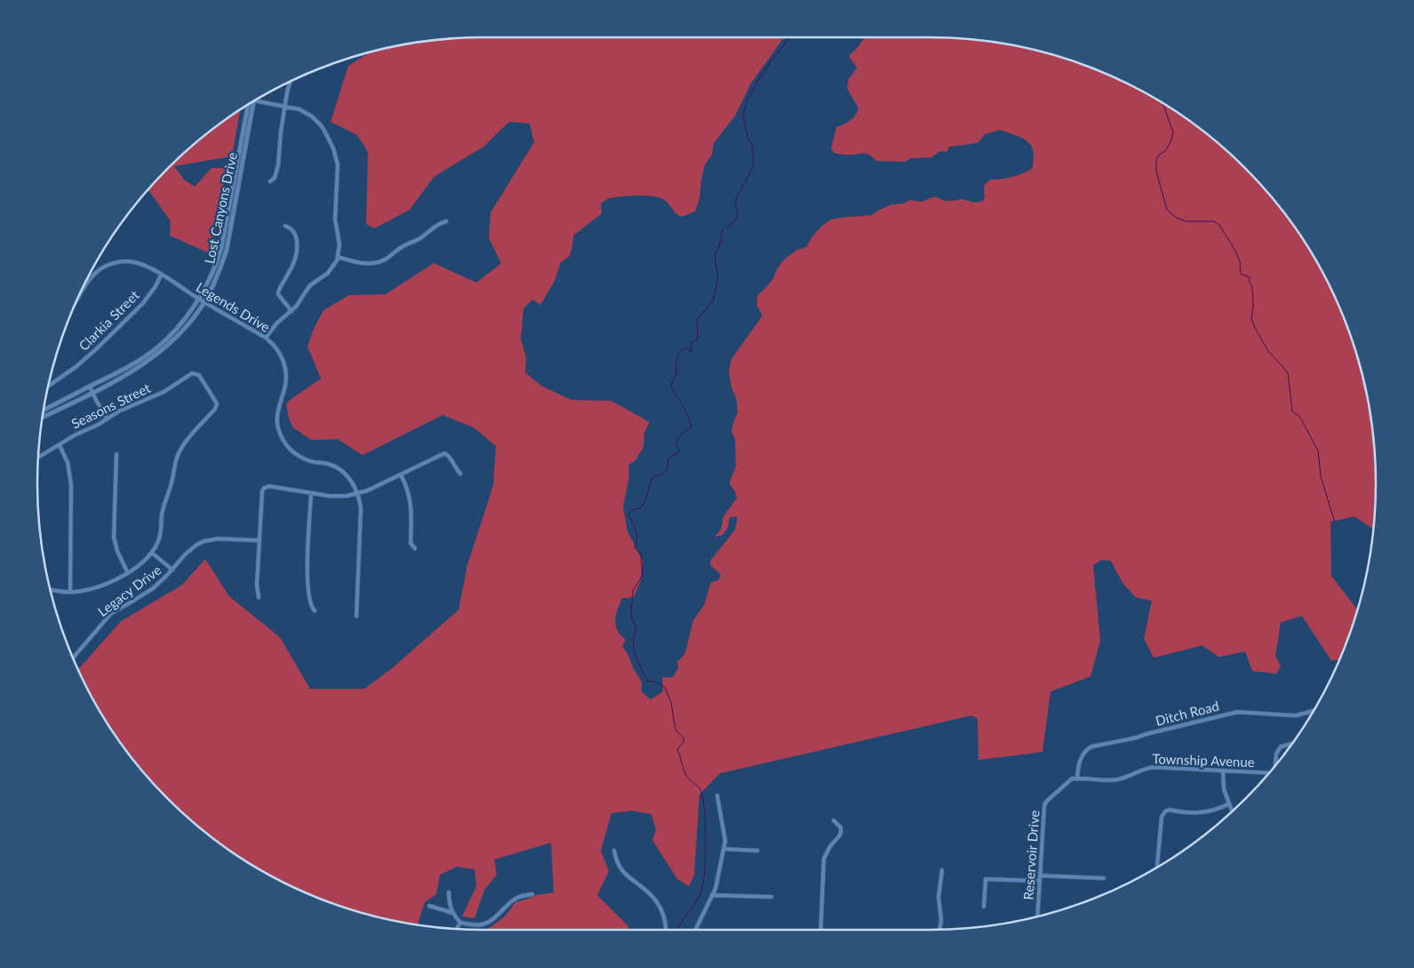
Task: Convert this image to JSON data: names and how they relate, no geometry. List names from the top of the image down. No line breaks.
{"streets":{"street":["Lost Canyons Drive","Legends Drive","Clarkia Street","Seasons Street","Legacy Drive","Ditch Road","Township Avenue","Reservoir Drive"]},"crossings":[["Lost Canyons Drive","Legends Drive"],["Legends Drive","Clarkia Street"],["Ditch Road","Township Avenue"],["Ditch Road","Reservoir Drive"],["Township Avenue","Reservoir Drive"]]}
